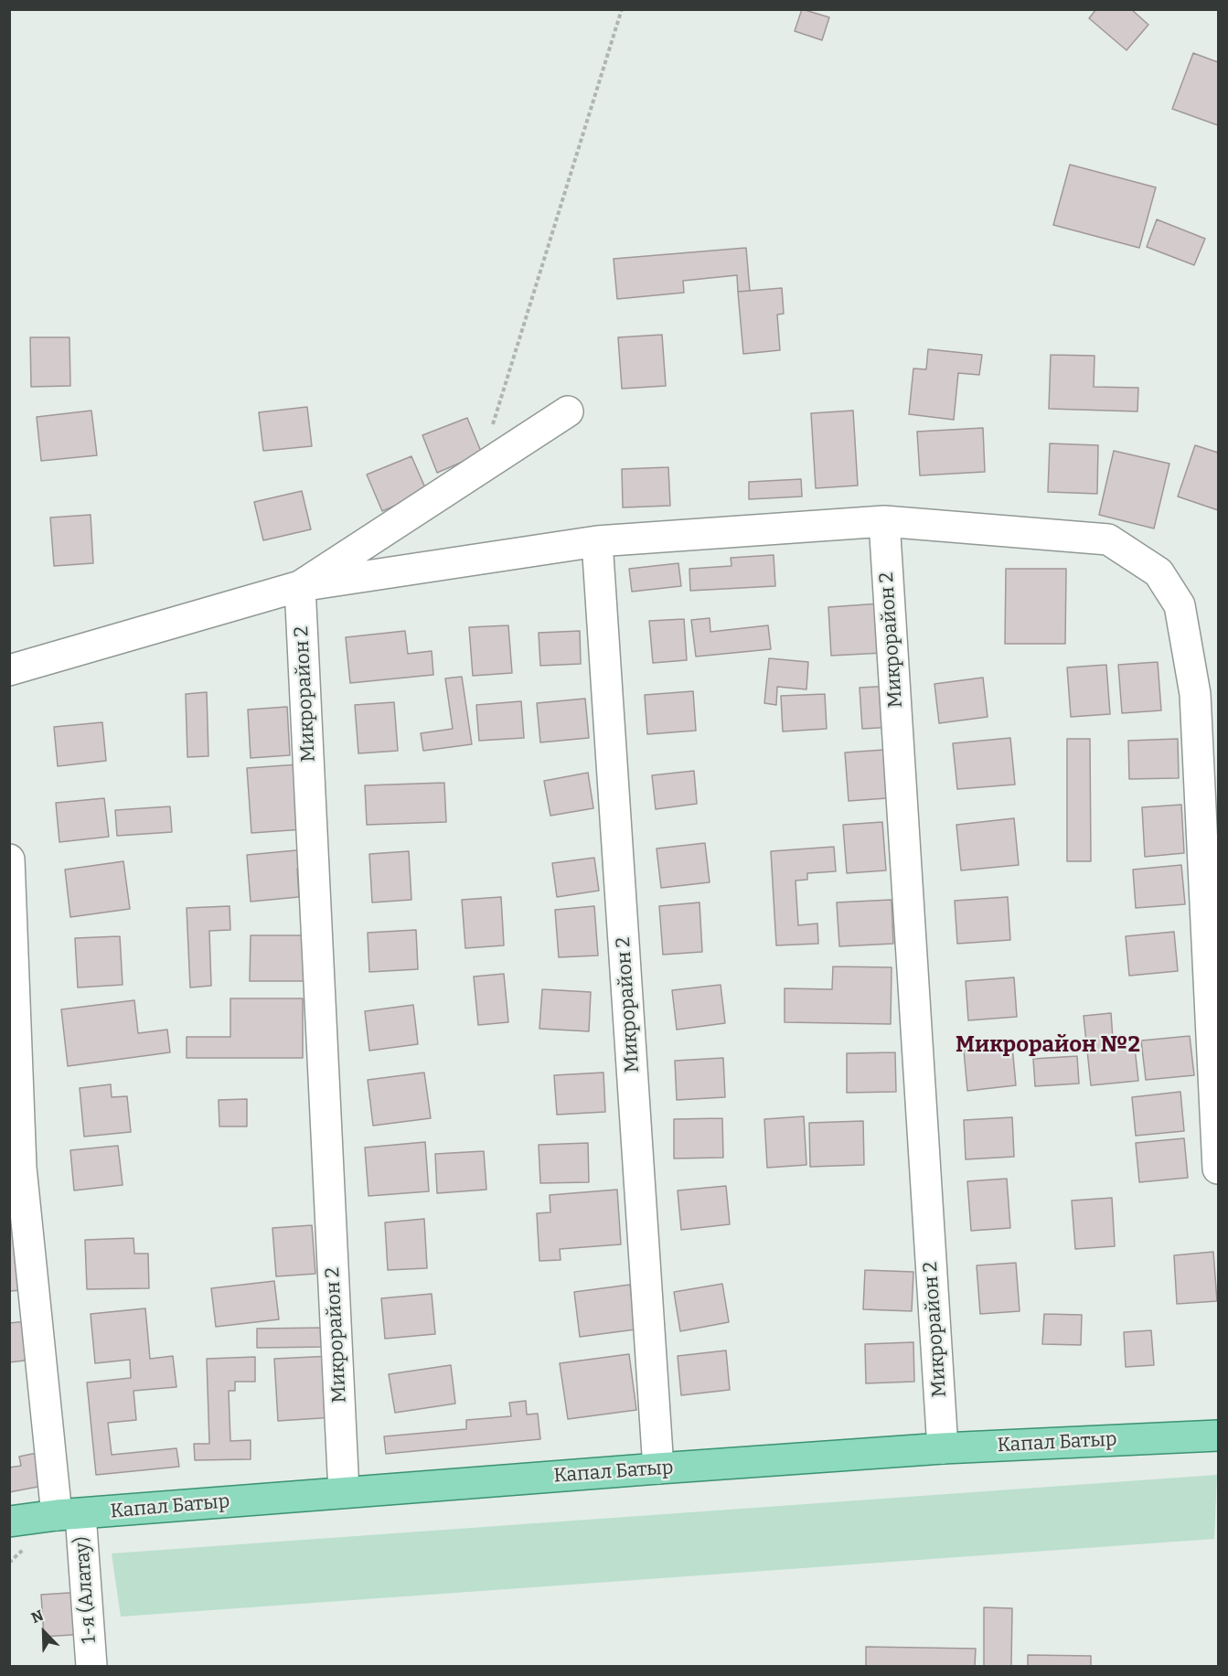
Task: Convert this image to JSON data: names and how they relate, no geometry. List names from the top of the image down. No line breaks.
{"streets":{"main road":["Капал Батыр"],"street":["Микрорайон 2","1-я (Алатау)"]},"crossings":[["Микрорайон 2","Капал Батыр"],["Капал Батыр","1-я (Алатау)"]],"districts":["Микрорайон №2"],"north":"top left"}
